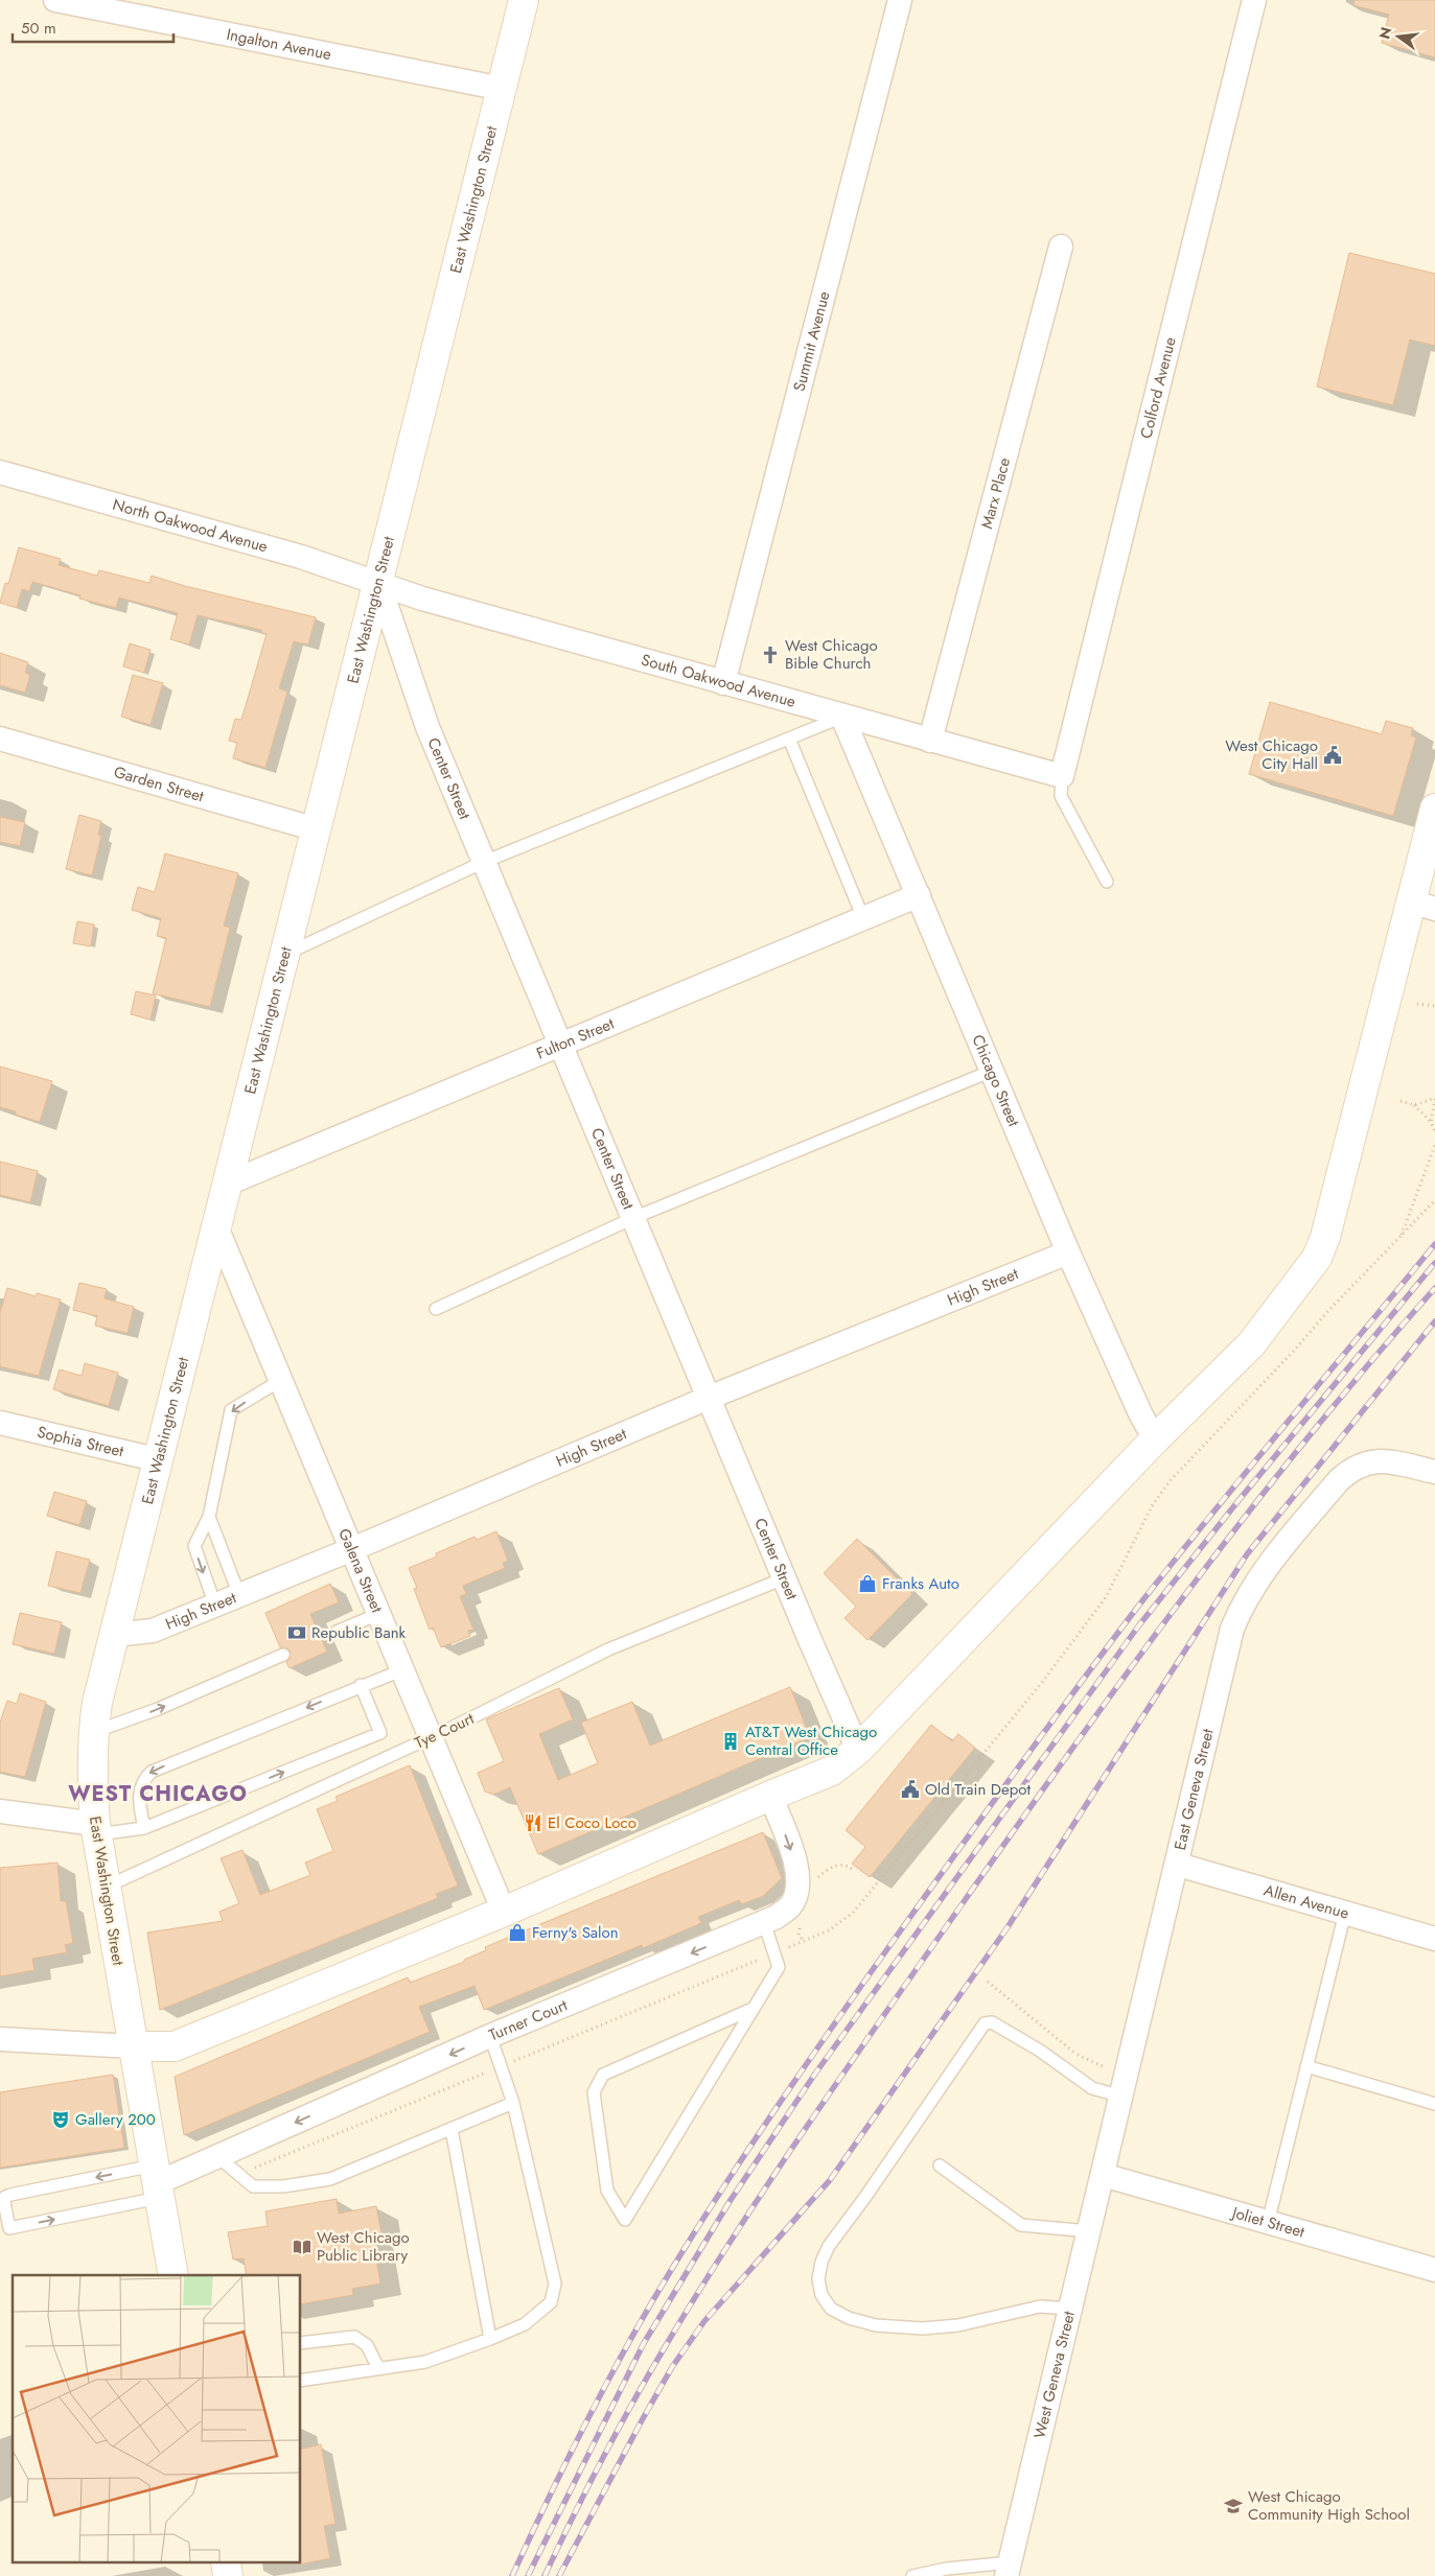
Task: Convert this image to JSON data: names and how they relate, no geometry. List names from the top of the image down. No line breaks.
{"streets":{"main road":["East Washington Street"],"street":["Ingalton Avenue","Summit Avenue","Colford Avenue","Marx Place","North Oakwood Avenue","South Oakwood Avenue","Center Street","Garden Street","Fulton Street","Chicago Street","High Street","Sophia Street","Galena Street","East Geneva Street","Allen Avenue","Turner Court","Joliet Street","West Geneva Street"],"lane":["Tye Court"]},"crossings":[["Ingalton Avenue","East Washington Street"],["East Washington Street","North Oakwood Avenue"],["East Washington Street","South Oakwood Avenue"],["East Washington Street","Center Street"],["East Washington Street","Garden Street"],["East Washington Street","Fulton Street"],["East Washington Street","High Street"],["East Washington Street","Sophia Street"],["East Washington Street","Galena Street"],["East Washington Street","Tye Court"],["East Washington Street","Turner Court"],["Summit Avenue","South Oakwood Avenue"],["Colford Avenue","South Oakwood Avenue"],["Marx Place","South Oakwood Avenue"],["North Oakwood Avenue","South Oakwood Avenue"],["North Oakwood Avenue","Center Street"],["South Oakwood Avenue","Center Street"],["South Oakwood Avenue","Chicago Street"],["Center Street","Fulton Street"],["Center Street","High Street"],["Center Street","Tye Court"],["Fulton Street","Chicago Street"],["Chicago Street","High Street"],["High Street","Galena Street"],["Galena Street","Tye Court"],["East Geneva Street","Allen Avenue"],["East Geneva Street","Joliet Street"],["East Geneva Street","West Geneva Street"],["Joliet Street","West Geneva Street"]],"one_way":["Turner Court"],"districts":["WEST CHICAGO"],"places":{"church":["West Chicago Bible Church"],"public building":["West Chicago City Hall","Old Train Depot"],"shop":["Franks Auto","Ferny's Salon"],"bank":["Republic Bank"],"building":["AT&T West Chicago Central Office"],"restaurant":["El Coco Loco"],"theatre":["Gallery 200"],"library":["West Chicago Public Library"],"school or university":["West Chicago Community High School"]},"scale_bar":"50 m","north":"left"}
